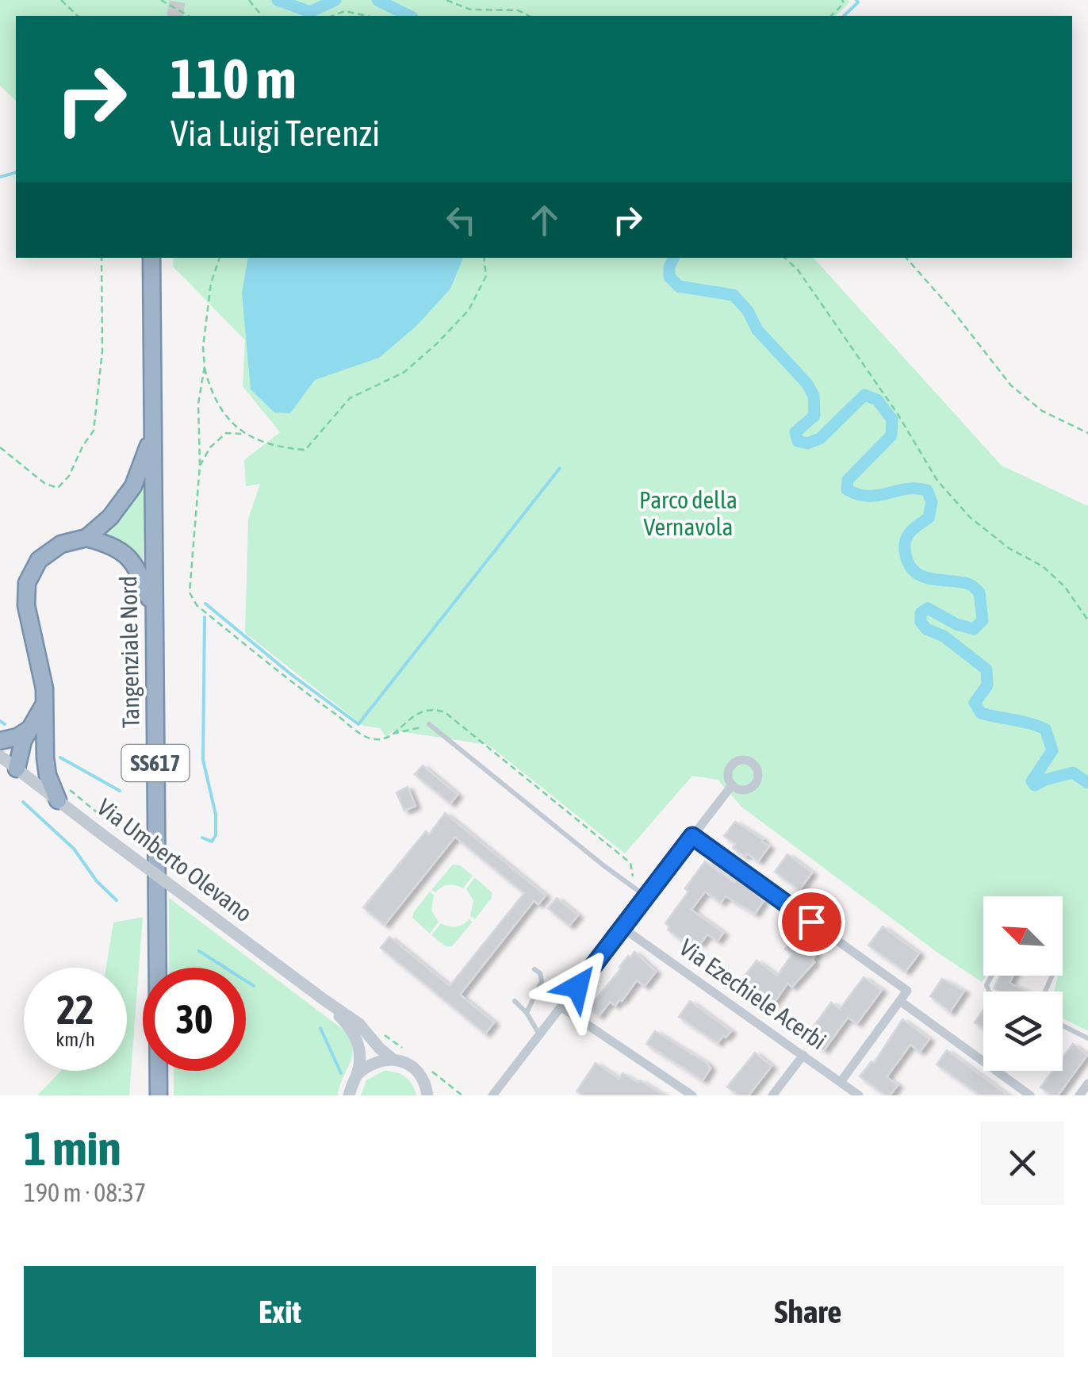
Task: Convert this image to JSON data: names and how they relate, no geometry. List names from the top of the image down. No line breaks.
{"streets":{"highway":["Tangenziale Nord","SS617"],"street":["Via Umberto Olevano","Via Ezechiele Acerbi"]},"parks":["Parco della Vernavola"],"north":"top left","page":{"turn":["110 m","Via Luigi Terenzi"],"speed":"22 km/h","limit":"30","heading":["1 min","190 m · 08:37"],"buttons":["Exit","Share"]}}
